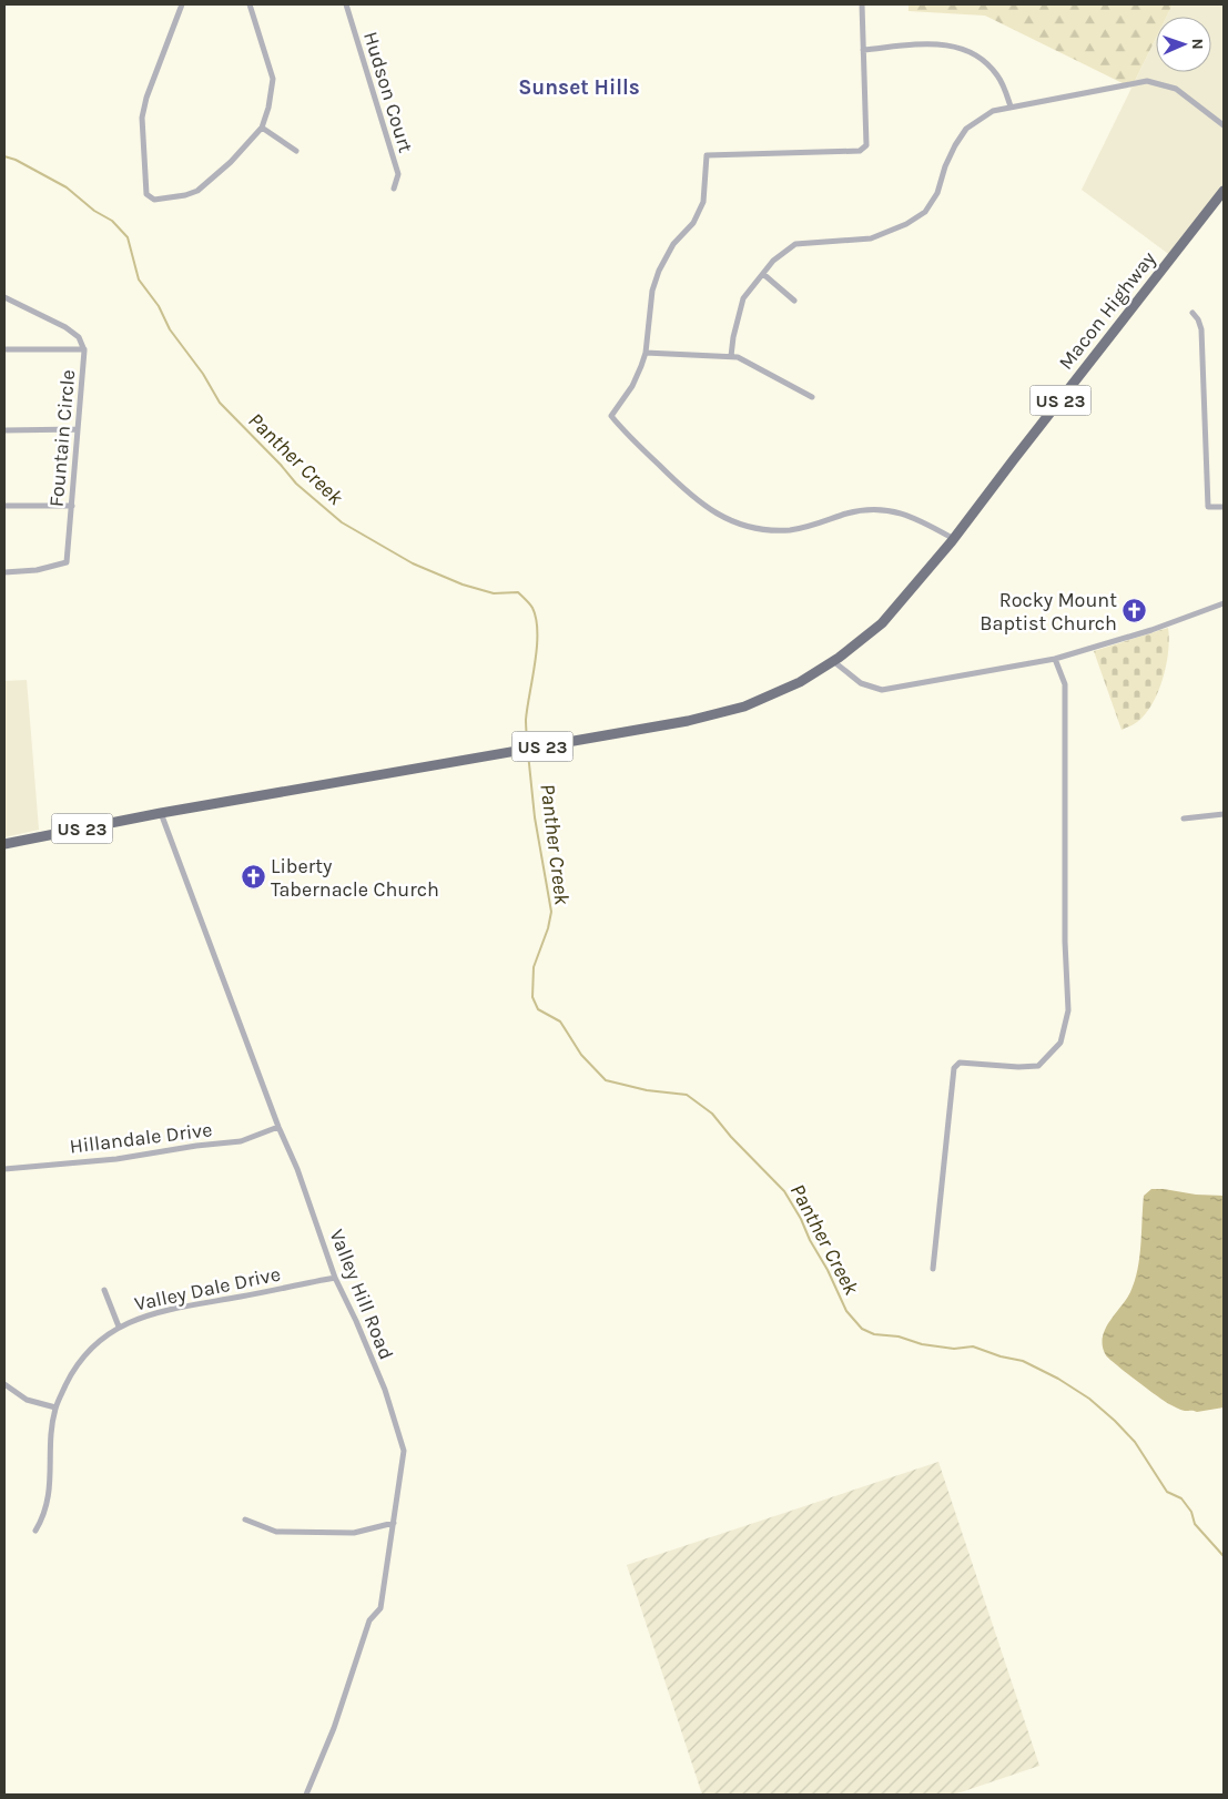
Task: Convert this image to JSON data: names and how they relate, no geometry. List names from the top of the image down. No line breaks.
{"streets":{"main road":["Macon Highway","US 23"],"street":["Hudson Court","Fountain Circle","Hillandale Drive","Valley Dale Drive","Valley Hill Road"]},"crossings":[["Macon Highway","US 23"],["US 23","Valley Hill Road"],["Hillandale Drive","Valley Hill Road"],["Valley Dale Drive","Valley Hill Road"]],"districts":["Sunset Hills"],"water":["Panther Creek"],"places":{"church":["Rocky Mount Baptist Church","Liberty Tabernacle Church"]},"north":"right"}
